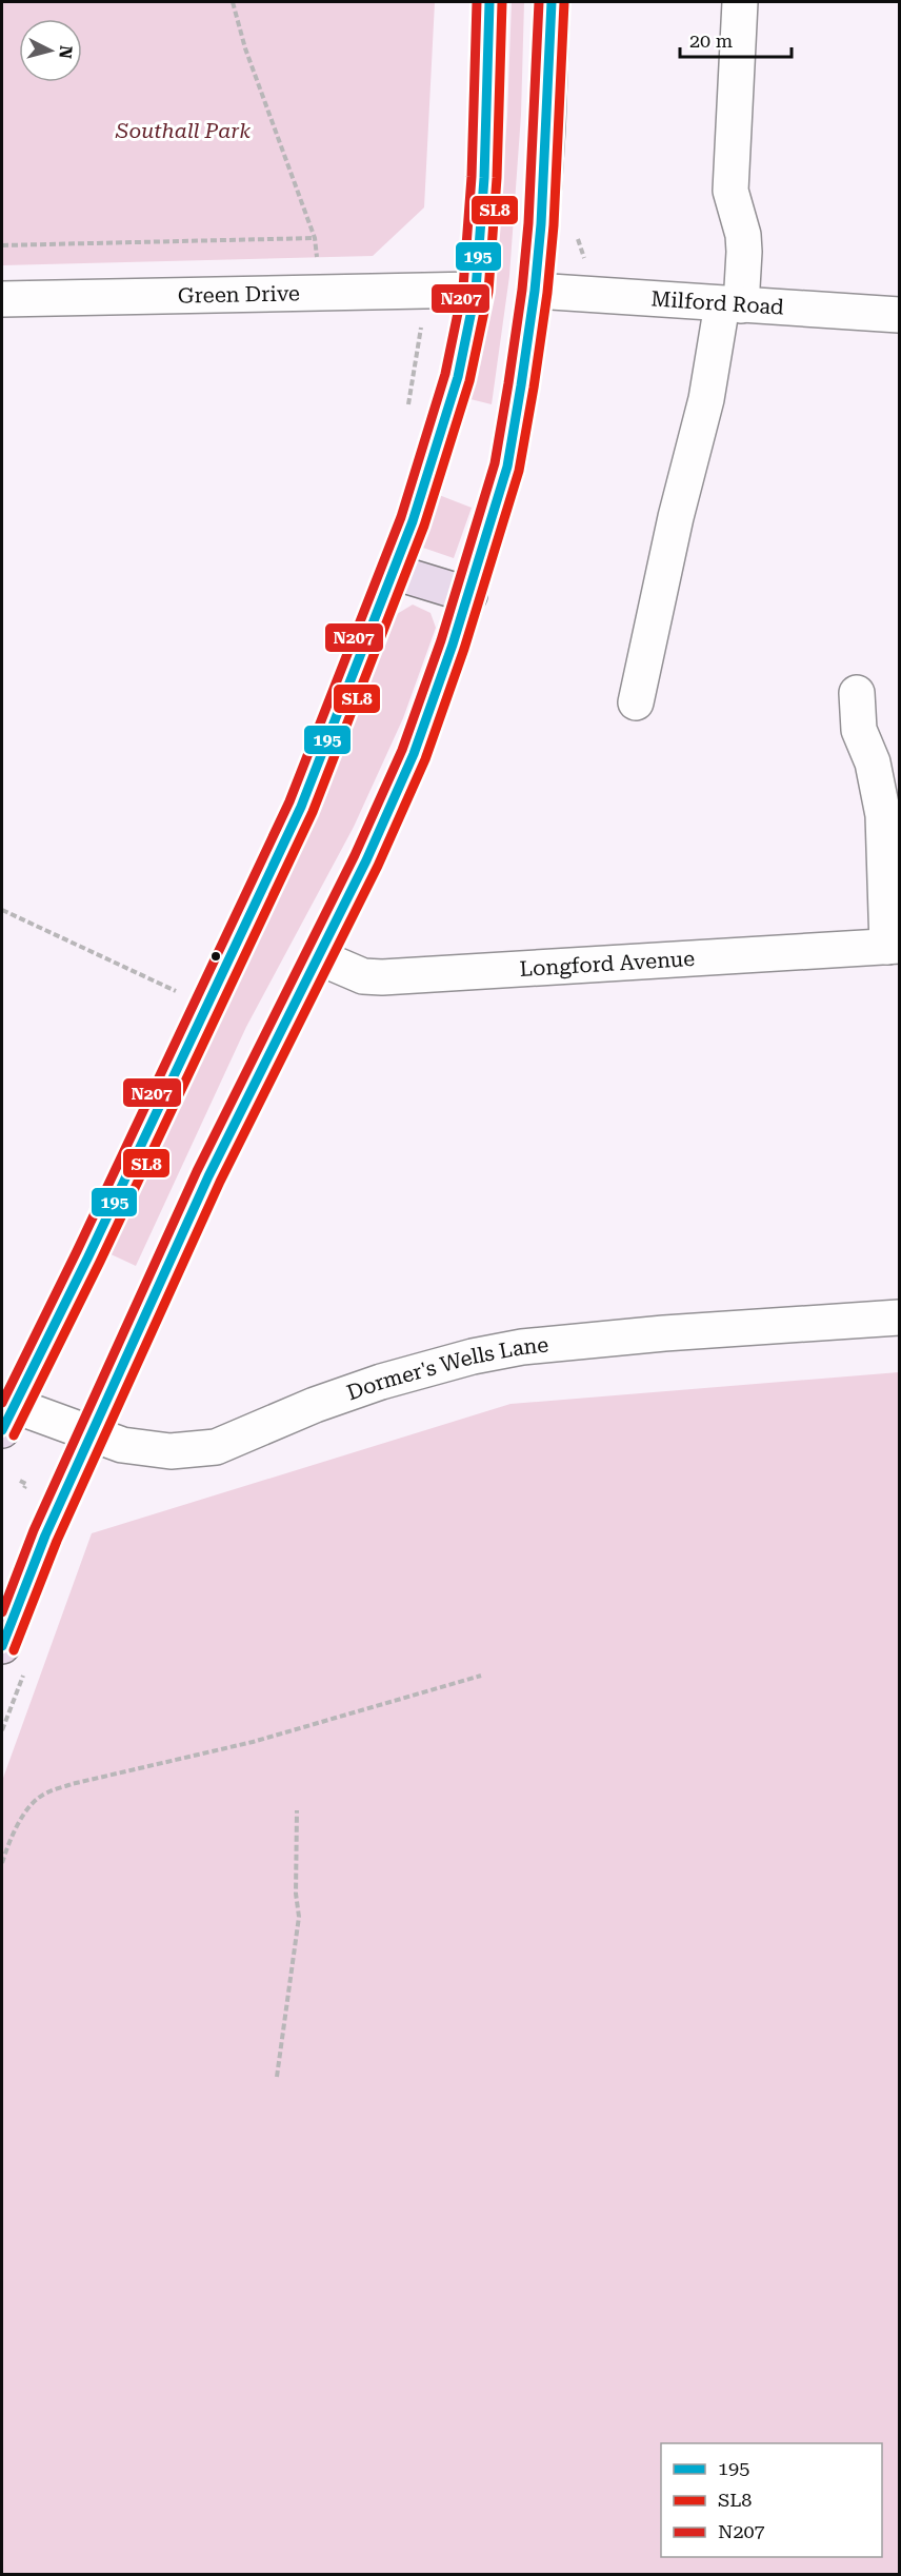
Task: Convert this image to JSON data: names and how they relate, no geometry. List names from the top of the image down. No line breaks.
{"streets":{"street":["Green Drive","Milford Road","Longford Avenue","Dormer's Wells Lane"]},"parks":["Southall Park"],"lines":["transit line 195","transit line SL8","transit line N207"],"legend":["195","SL8","N207"],"scale_bar":"20 m","north":"right"}
